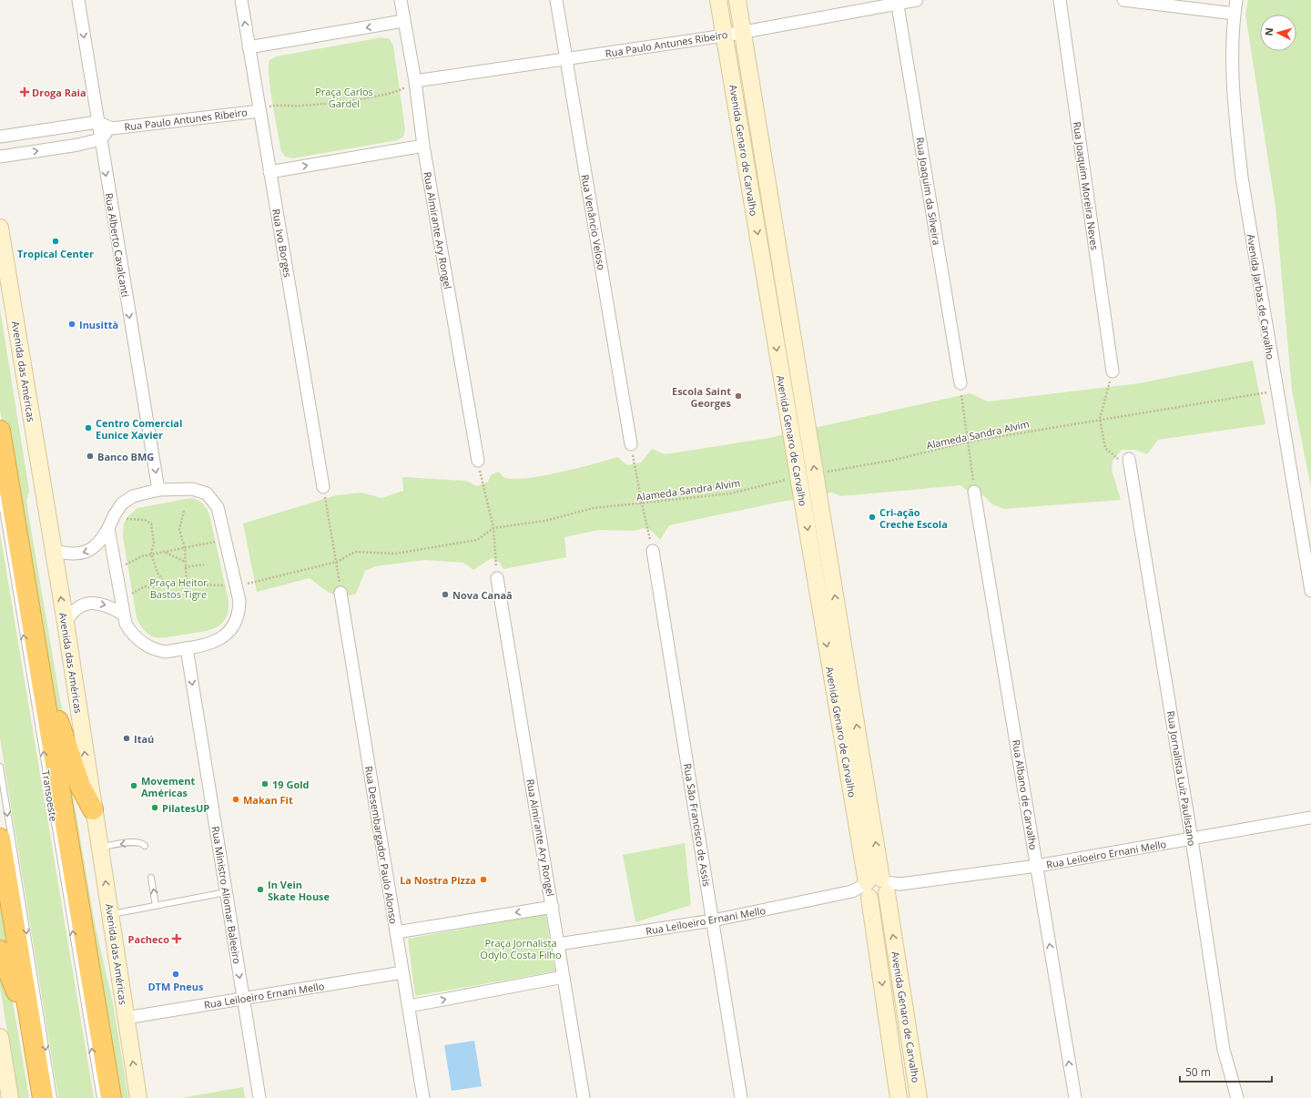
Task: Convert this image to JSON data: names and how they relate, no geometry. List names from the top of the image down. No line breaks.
{"streets":{"street":["Rua Paulo Antunes Ribeiro","Avenida Genaro de Carvalho","Rua Joaquim Moreira Neves","Rua Joaquim da Silveira","Rua Venâncio Veloso","Rua Almirante Ary Rongel","Rua Ivo Borges","Rua Alberto Cavalcanti","Avenida Jarbas de Carvalho","Avenida das Américas","Rua Jornalista Luiz Paulistano","Rua Albano de Carvalho","Rua São Francisco de Assis","Rua Desembargador Paulo Alonso","Rua Leiloeiro Ernani Mello","Rua Ministro Aliomar Baleeiro"],"lane":["Transoeste"],"path":["Alameda Sandra Alvim"]},"crossings":[["Rua Paulo Antunes Ribeiro","Avenida Genaro de Carvalho"],["Rua Paulo Antunes Ribeiro","Rua Joaquim da Silveira"],["Rua Paulo Antunes Ribeiro","Rua Venâncio Veloso"],["Rua Paulo Antunes Ribeiro","Rua Almirante Ary Rongel"],["Rua Paulo Antunes Ribeiro","Rua Ivo Borges"],["Rua Paulo Antunes Ribeiro","Rua Alberto Cavalcanti"],["Avenida Genaro de Carvalho","Alameda Sandra Alvim"],["Avenida Genaro de Carvalho","Rua Leiloeiro Ernani Mello"],["Rua Almirante Ary Rongel","Rua Leiloeiro Ernani Mello"],["Avenida Jarbas de Carvalho","Alameda Sandra Alvim"],["Avenida das Américas","Rua Leiloeiro Ernani Mello"],["Rua Jornalista Luiz Paulistano","Rua Leiloeiro Ernani Mello"],["Rua Albano de Carvalho","Rua Leiloeiro Ernani Mello"],["Rua São Francisco de Assis","Rua Leiloeiro Ernani Mello"],["Rua Desembargador Paulo Alonso","Rua Leiloeiro Ernani Mello"],["Rua Leiloeiro Ernani Mello","Rua Ministro Aliomar Baleeiro"]],"one_way":["Rua Alberto Cavalcanti","Rua Albano de Carvalho","Rua Ministro Aliomar Baleeiro"],"parks":["Praça Carlos Gardel","Praça Heitor Bastos Tigre","Praça Jornalista Odylo Costa Filho"],"places":{"health":["Droga Raia","Pacheco"],"other":["Tropical Center","Inusittà","Escola Saint Georges","Centro Comercial Eunice Xavier","Banco BMG","Cri-ação Creche Escola","Nova Canaã","Itaú","19 Gold","Movement Américas","Makan Fit","PilatesUP","La Nostra Pizza","In Vein Skate House","DTM Pneus"]},"scale_bar":"50 m","north":"left"}
